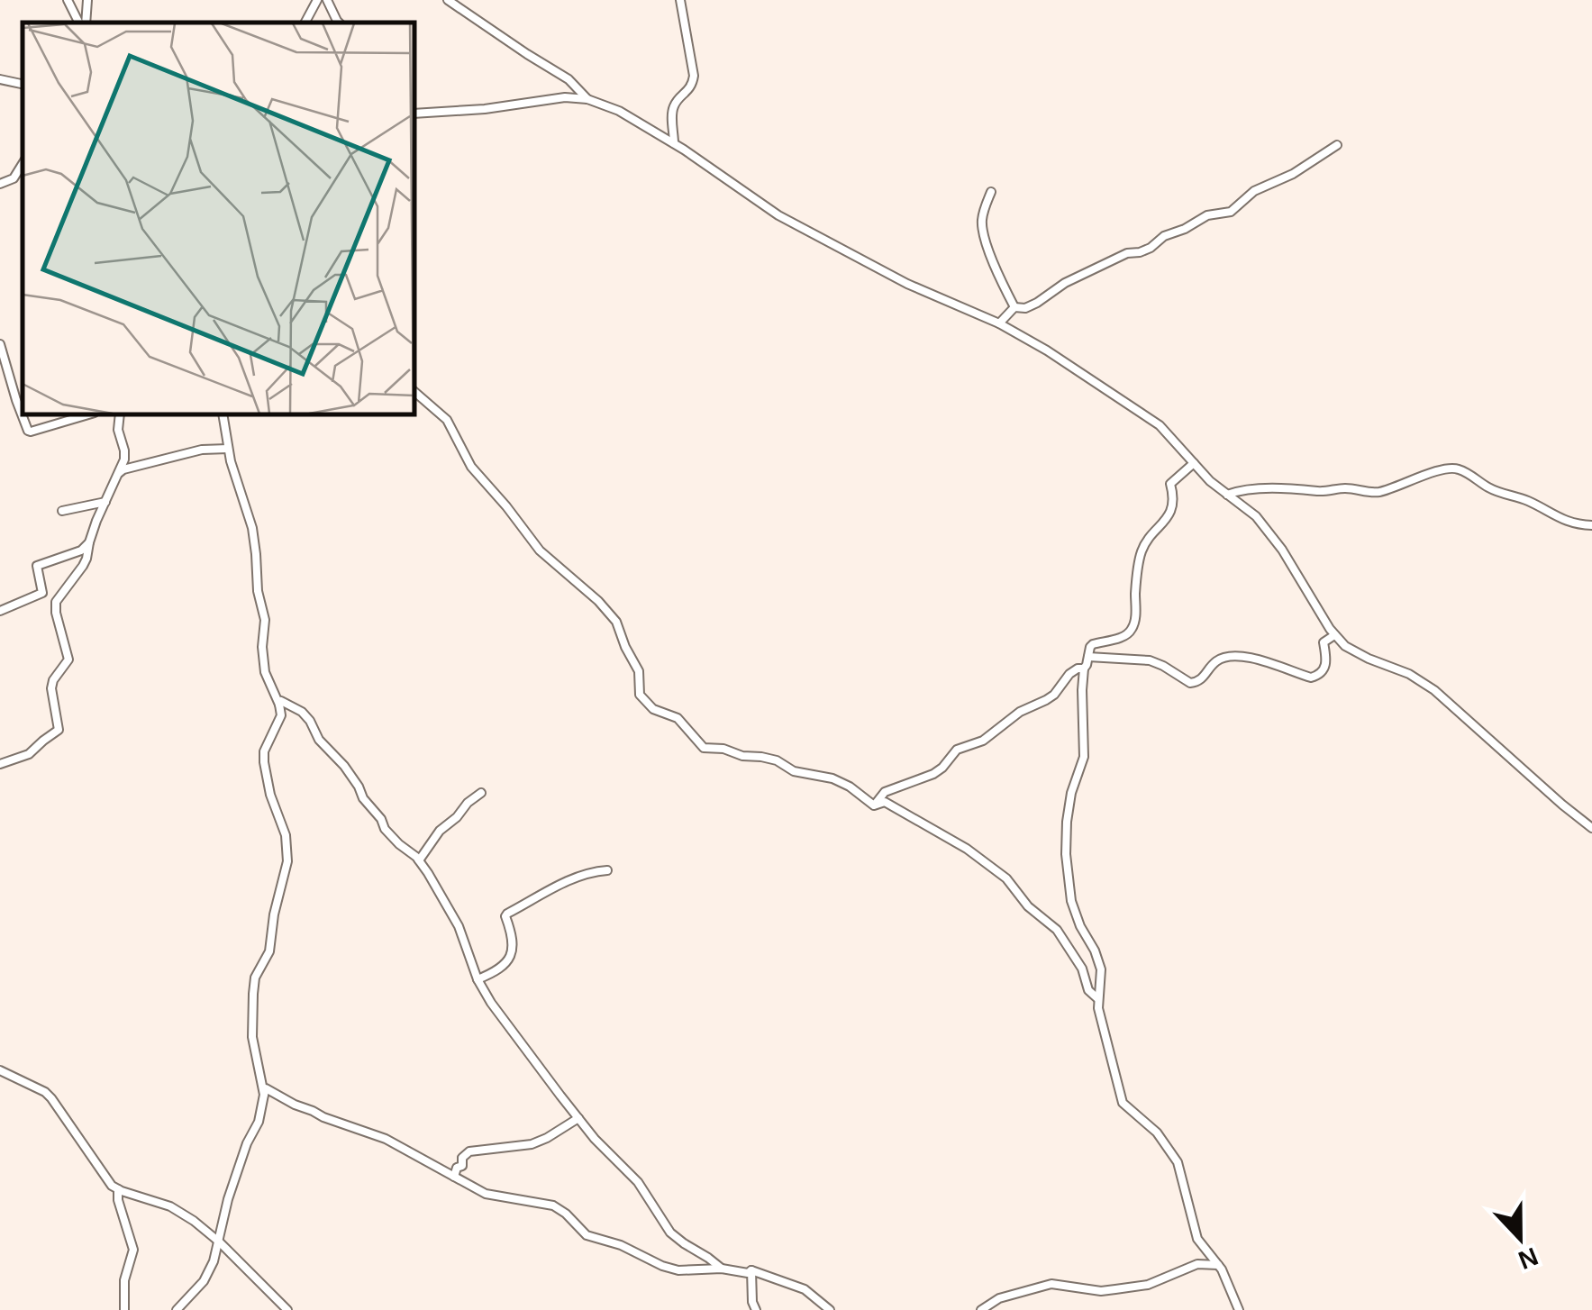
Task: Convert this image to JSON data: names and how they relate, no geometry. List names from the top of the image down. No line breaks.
{"north":"bottom"}
